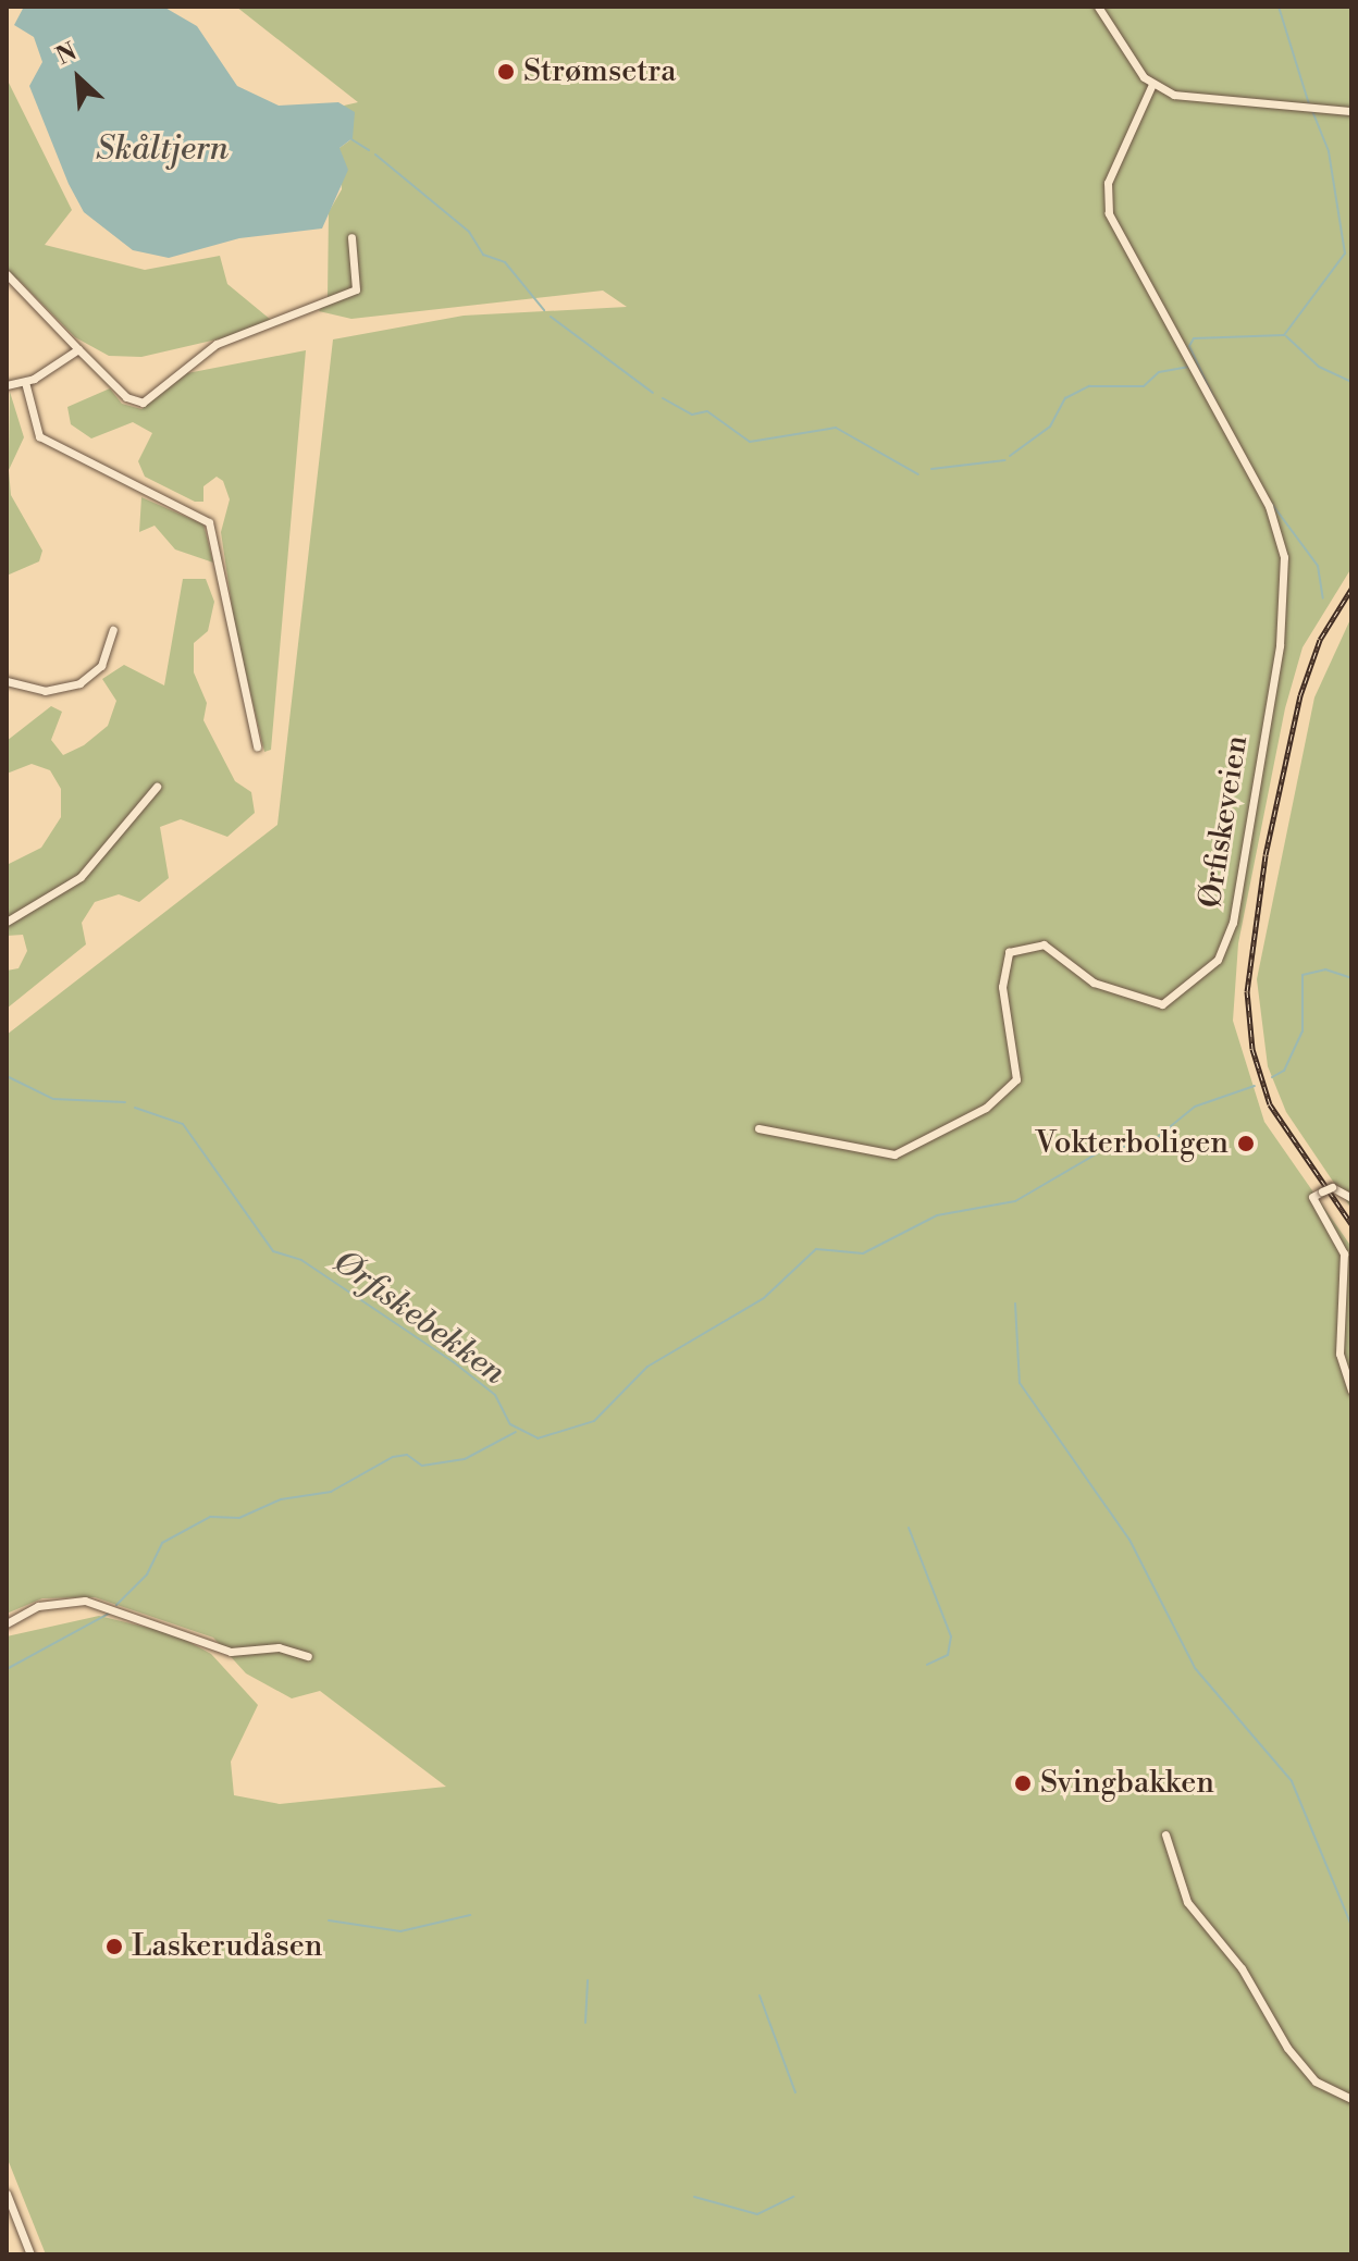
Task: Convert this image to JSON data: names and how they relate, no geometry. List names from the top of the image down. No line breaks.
{"streets":{"street":["Ørfiskeveien"]},"water":["Skåltjern","Ørfiskebekken"],"places":["Strømsetra","Vokterboligen","Svingbakken","Laskerudåsen"],"north":"top left"}
